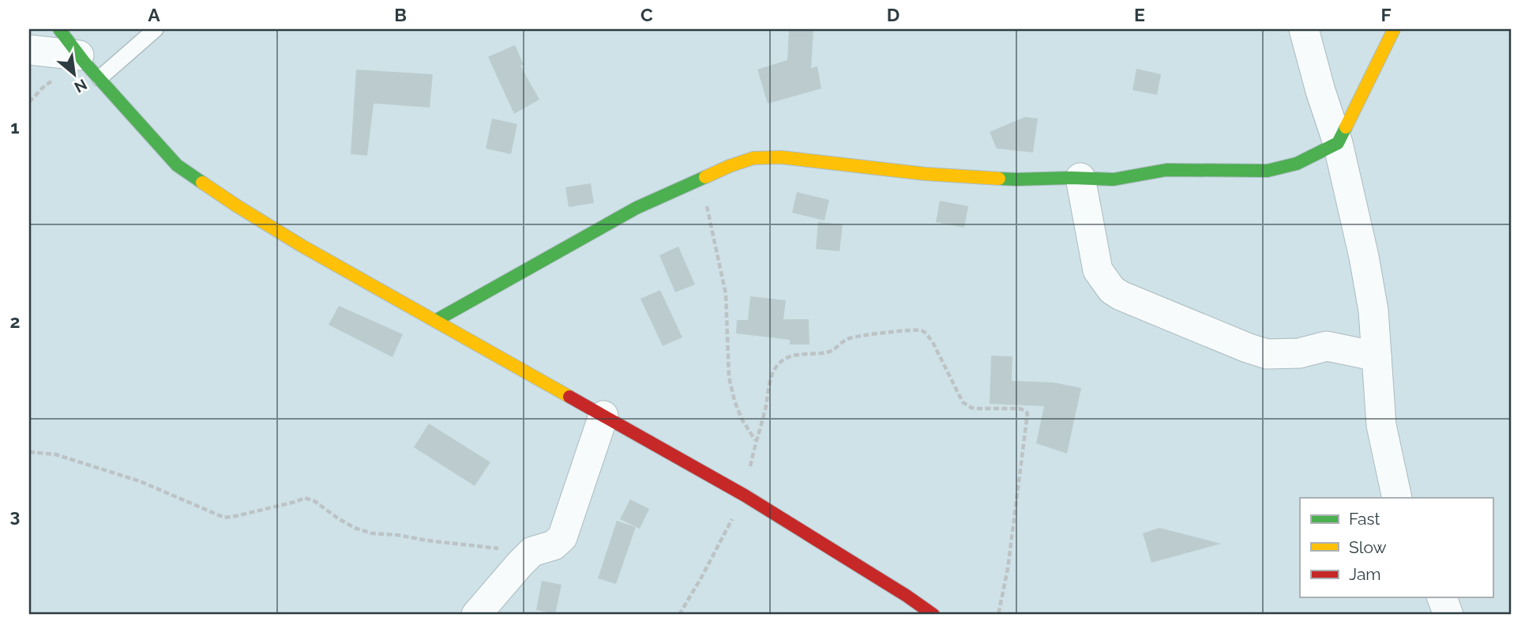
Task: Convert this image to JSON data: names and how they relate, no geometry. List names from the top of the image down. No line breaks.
{"legend":["Fast","Slow","Jam"],"north":"bottom right","grid":{"columns":["A","B","C","D","E","F"],"rows":["1","2","3"]}}
